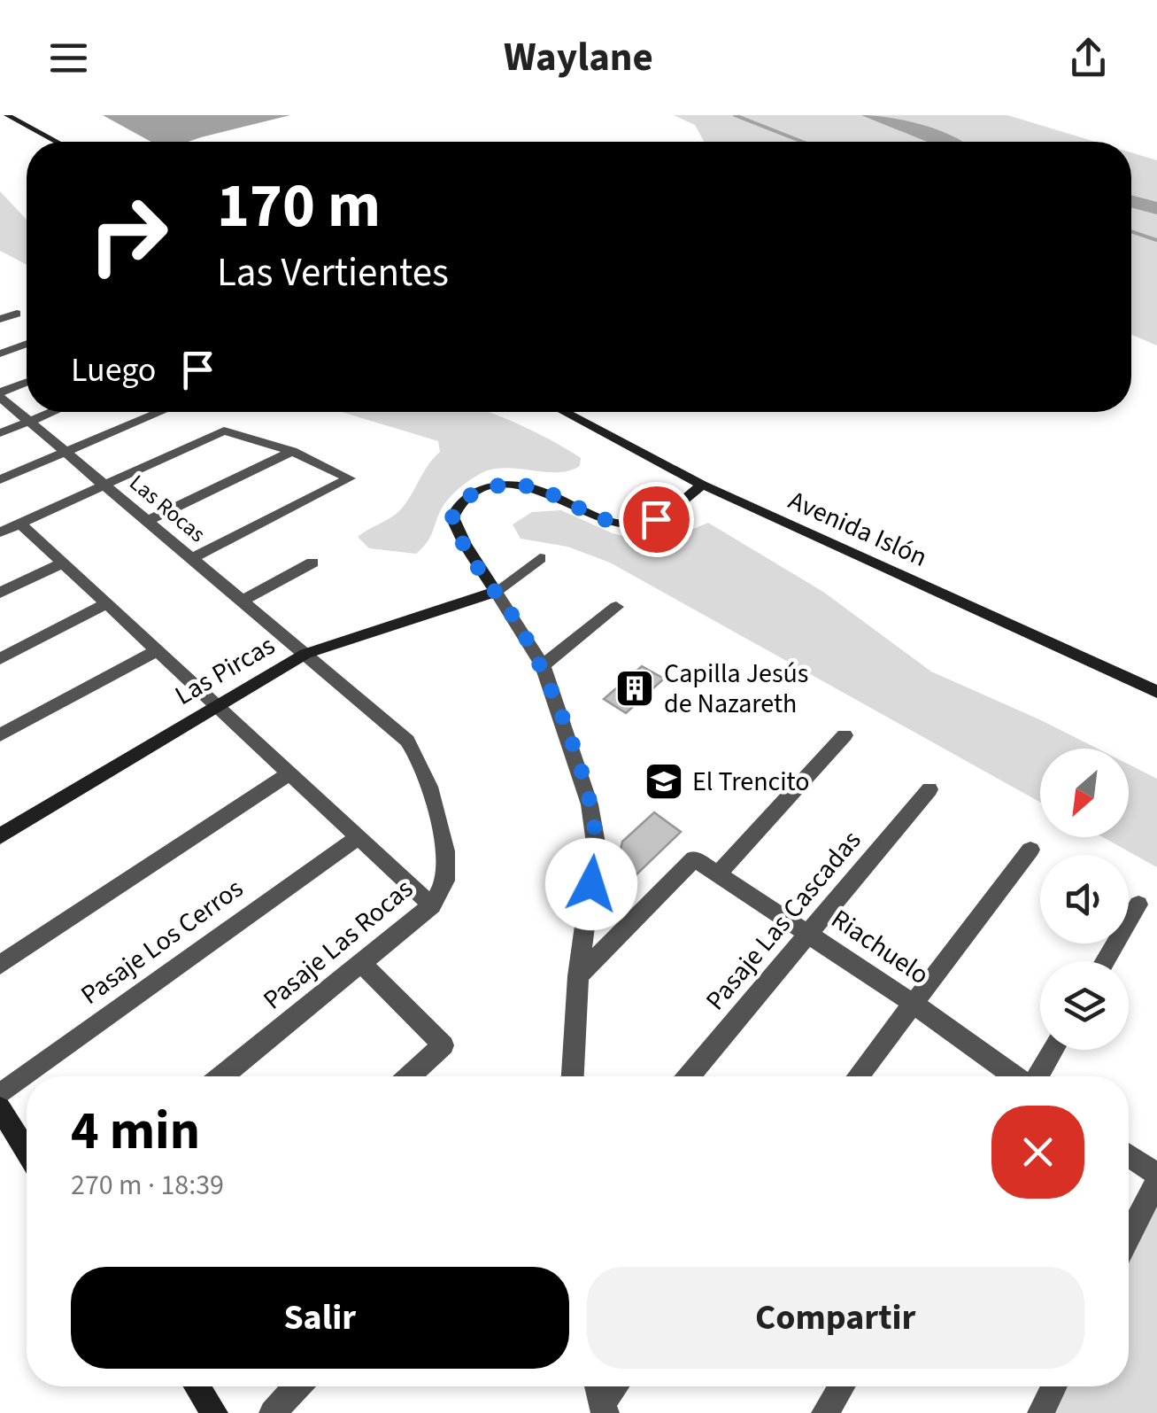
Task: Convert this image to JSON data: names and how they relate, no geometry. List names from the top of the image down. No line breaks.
{"streets":{"main road":["Avenida Islón","Las Pircas"],"street":["Las Rocas","Pasaje Las Cascadas","Pasaje Los Cerros","Pasaje Las Rocas","Riachuelo"]},"crossings":[["Las Rocas","Las Pircas"],["Las Rocas","Pasaje Las Rocas"],["Las Pircas","Pasaje Las Rocas"],["Pasaje Las Cascadas","Riachuelo"]],"places":{"building":["Capilla Jesús de Nazareth"],"school or university":["El Trencito"]},"north":"bottom left","page":{"header":"Waylane","turn":["170 m","Las Vertientes"],"then":"Luego","heading":["4 min","270 m · 18:39"],"buttons":["Salir","Compartir"]}}
